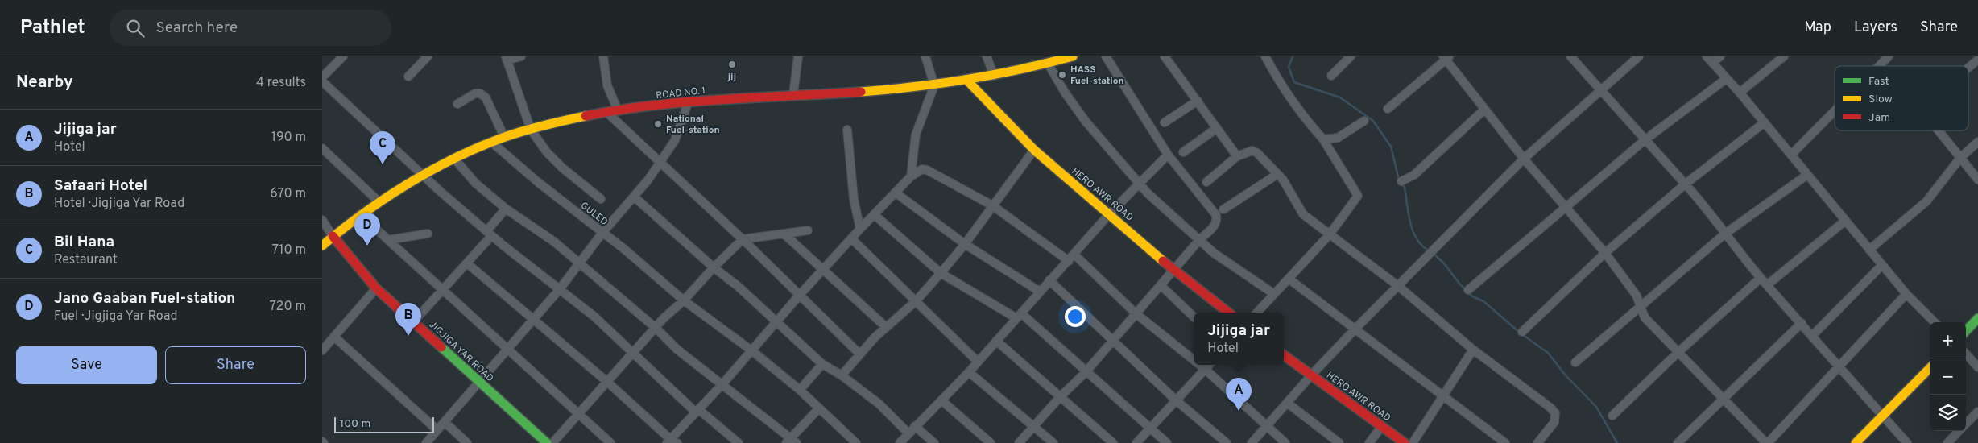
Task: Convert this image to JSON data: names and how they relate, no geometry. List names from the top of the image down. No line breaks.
{"streets":{"main road":["ROAD NO. 1","HERO AWR ROAD","JIGJIGA YAR ROAD"],"street":["GULED"]},"crossings":[["ROAD NO. 1","HERO AWR ROAD"],["ROAD NO. 1","GULED"],["ROAD NO. 1","JIGJIGA YAR ROAD"]],"places":["jij","HASS Fuel-station","National Fuel-station"],"legend":["Fast","Slow","Jam"],"scale_bar":"100 m","page":{"header":"Pathlet","search":"Search here","nav":["Map","Layers","Share"],"heading":["Nearby","4 results"],"list":[{"mark":"A","name":"Jijiga jar","note":"Hotel","value":"190 m"},{"mark":"B","name":"Safaari Hotel","note":"Hotel · Jigjiga Yar Road","value":"670 m"},{"mark":"C","name":"Bil Hana","note":"Restaurant","value":"710 m"},{"mark":"D","name":"Jano Gaaban Fuel-station","note":"Fuel · Jigjiga Yar Road","value":"720 m"}],"pins":["C","D","B","A"],"popup":["Jijiga jar","Hotel"],"map_buttons":["+","−"],"buttons":["Save","Share"],"scale":"100 m"}}
